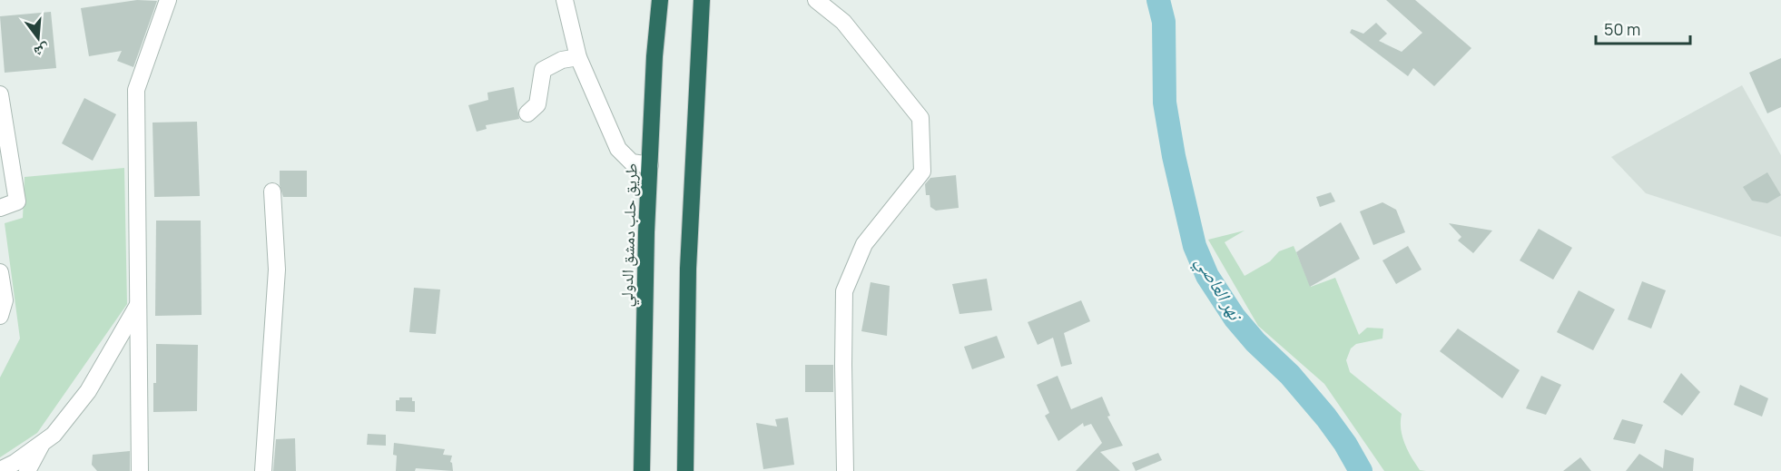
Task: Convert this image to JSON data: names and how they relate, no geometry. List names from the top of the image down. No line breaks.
{"streets":{"highway":["طريق حلب دمشق الدولي"]},"water":["نهر العاصي"],"scale_bar":"50 m","north":"bottom"}
